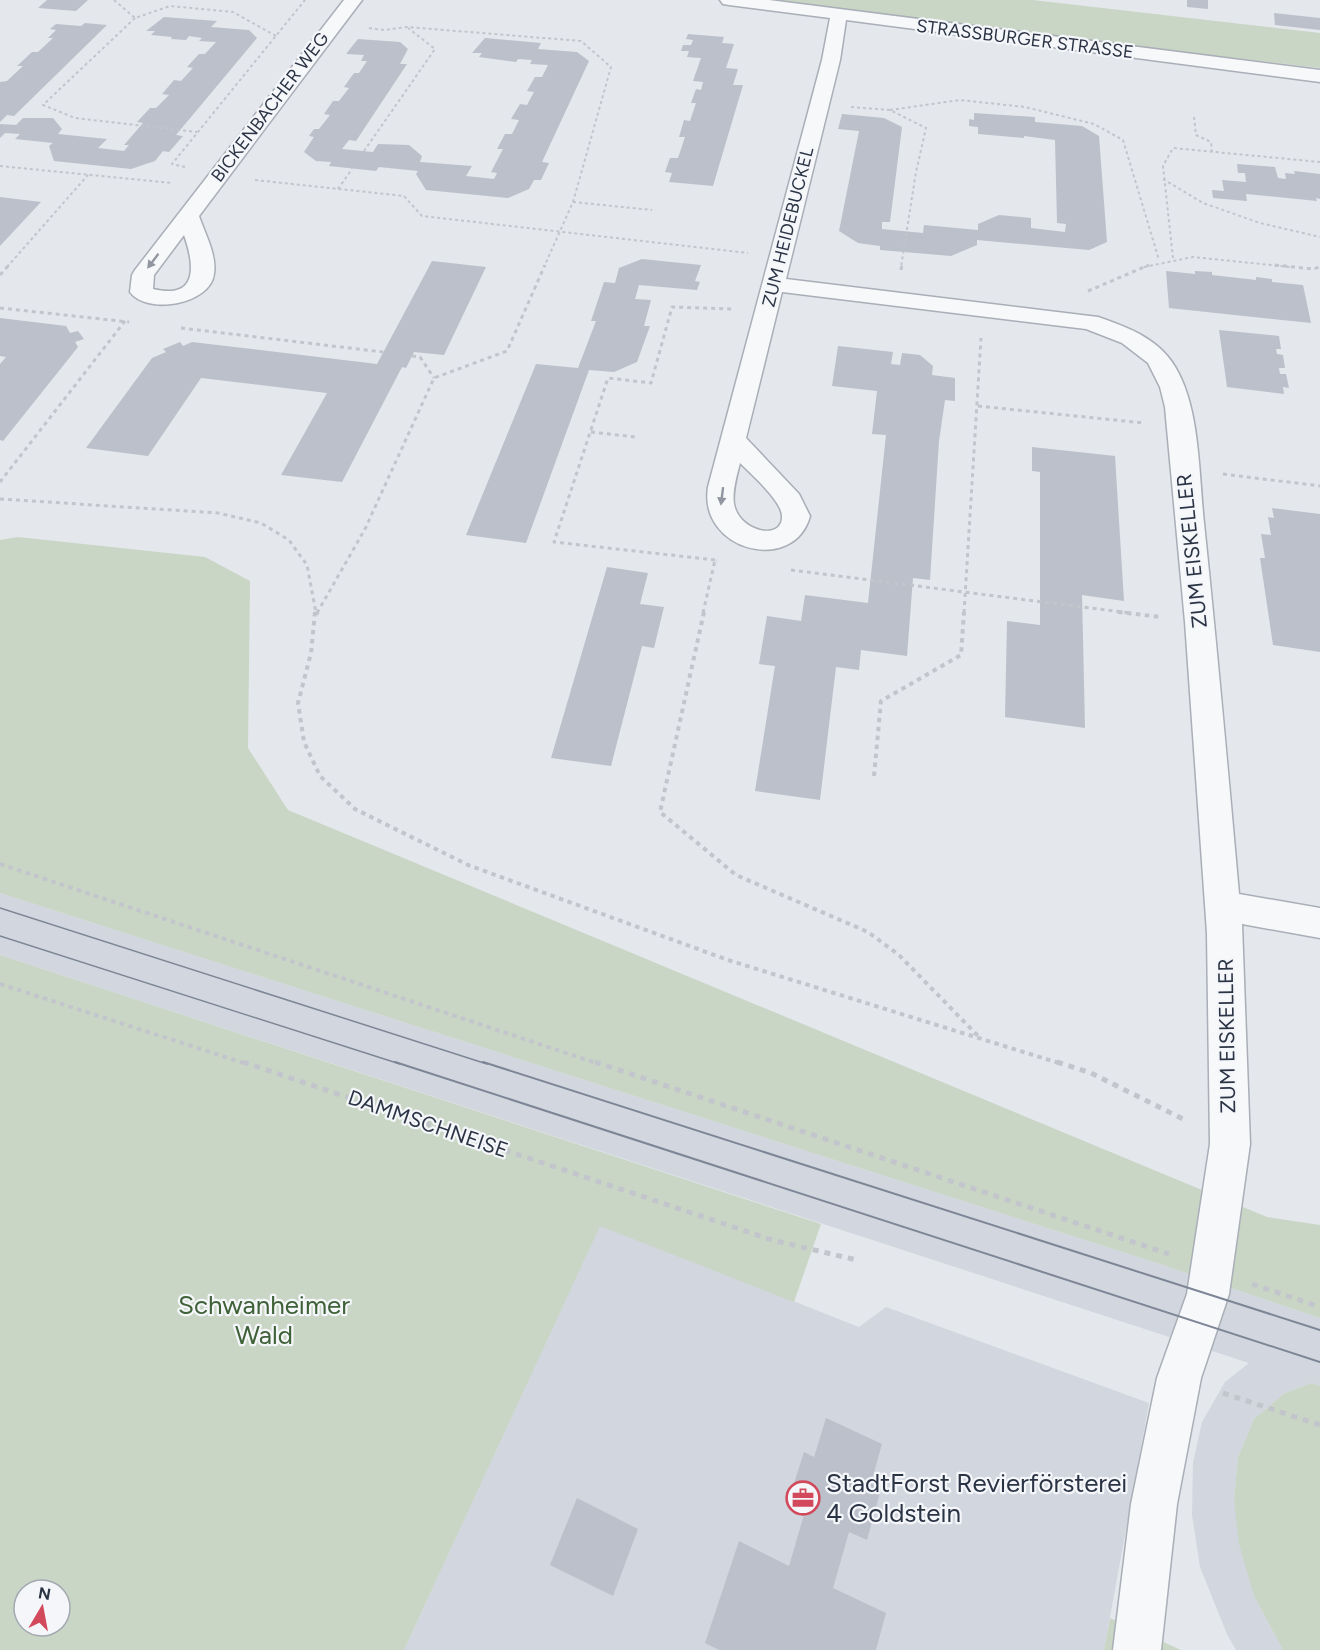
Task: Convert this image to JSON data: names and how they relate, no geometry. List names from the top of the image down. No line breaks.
{"streets":{"street":["STRASSBURGER STRASSE","BICKENBACHER WEG","ZUM HEIDEBUCKEL","ZUM EISKELLER"],"path":["DAMMSCHNEISE"]},"crossings":[["STRASSBURGER STRASSE","ZUM HEIDEBUCKEL"],["ZUM HEIDEBUCKEL","ZUM EISKELLER"]],"parks":["Schwanheimer Wald"],"places":{"office":["StadtForst Revierförsterei 4 Goldstein"]},"north":"top"}
